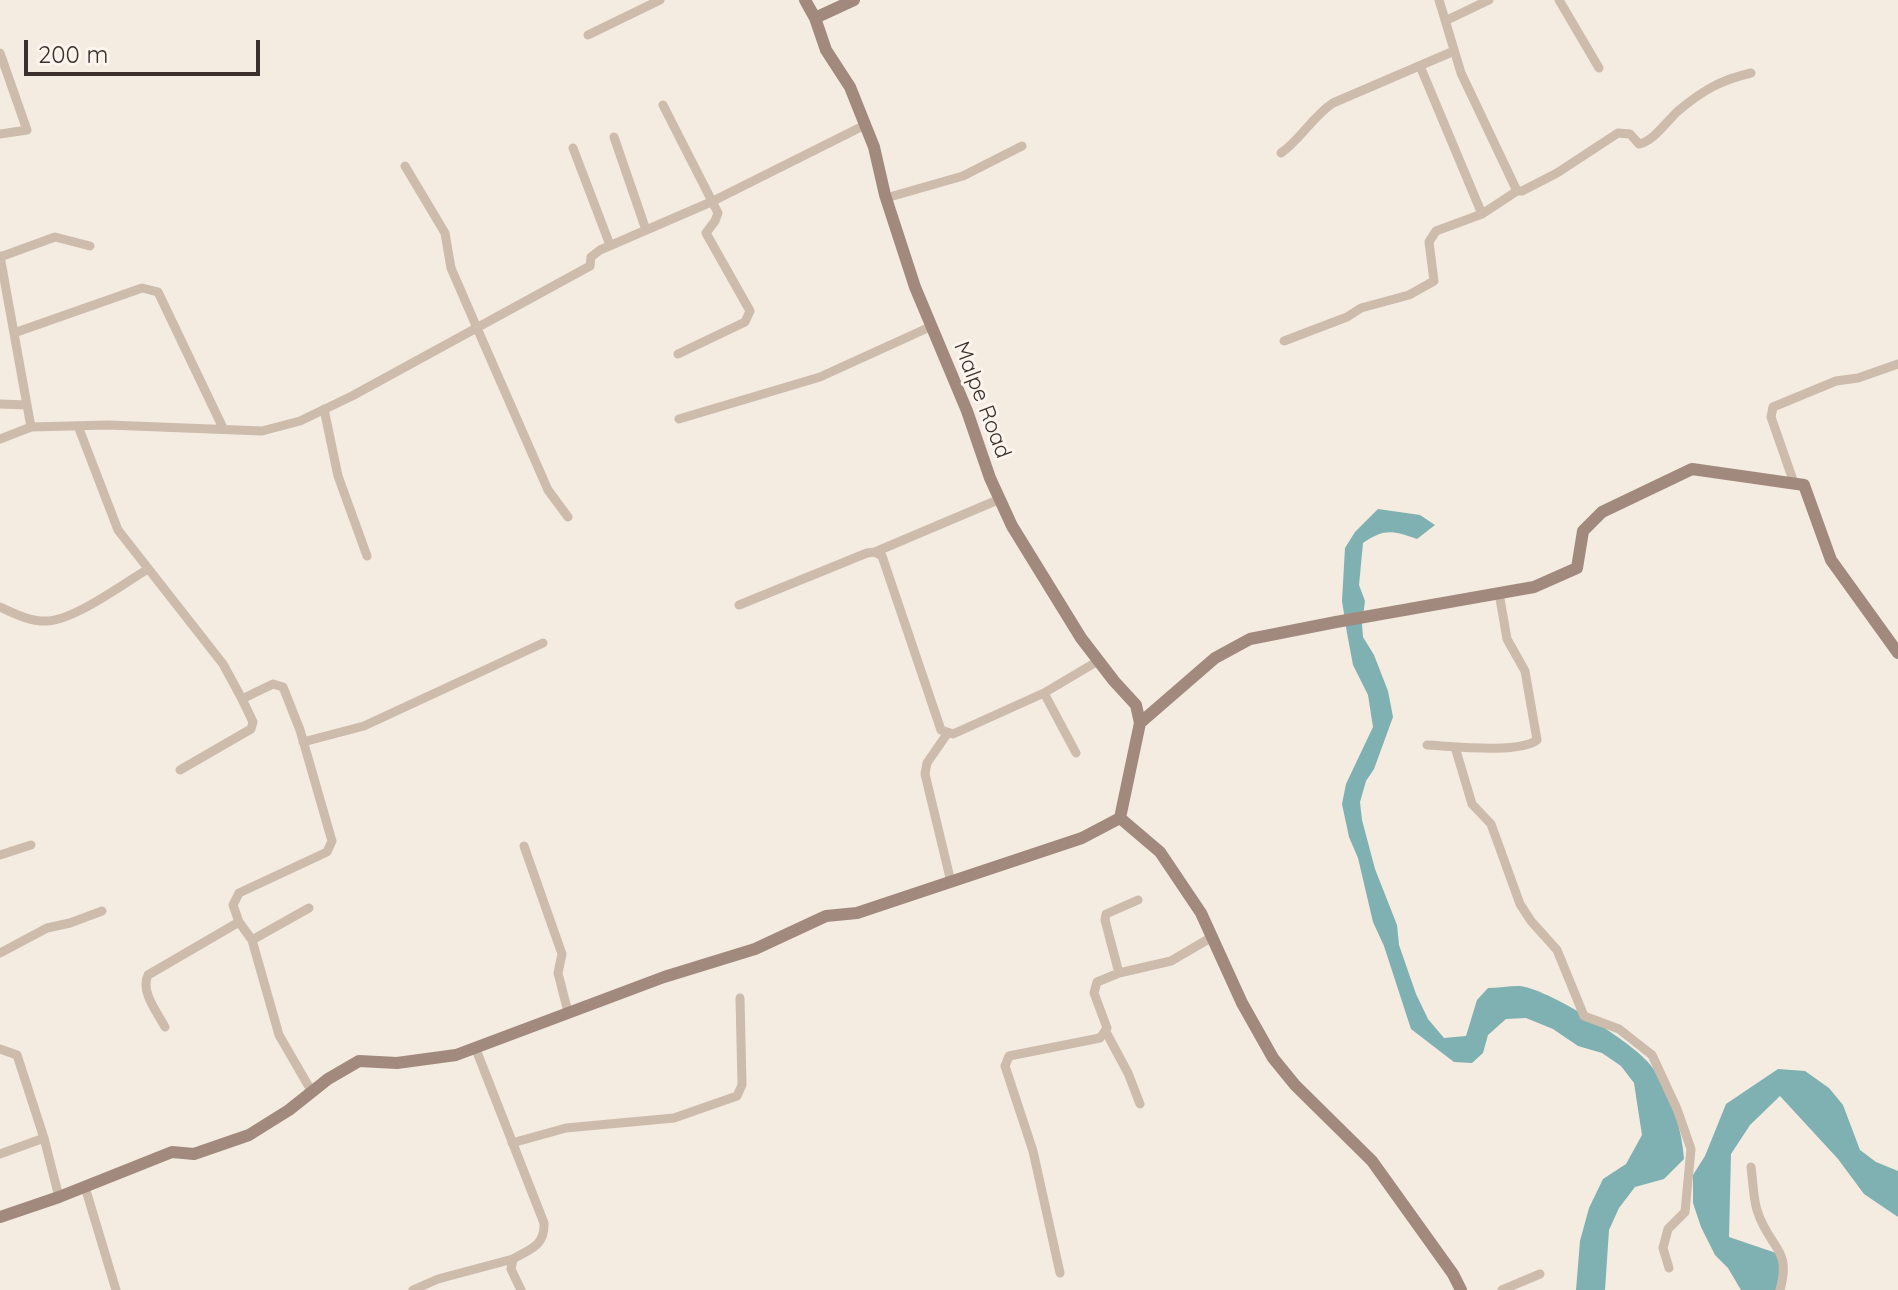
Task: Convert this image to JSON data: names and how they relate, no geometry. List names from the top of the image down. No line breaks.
{"streets":{"street":["Malpe Road"]},"scale_bar":"200 m"}
